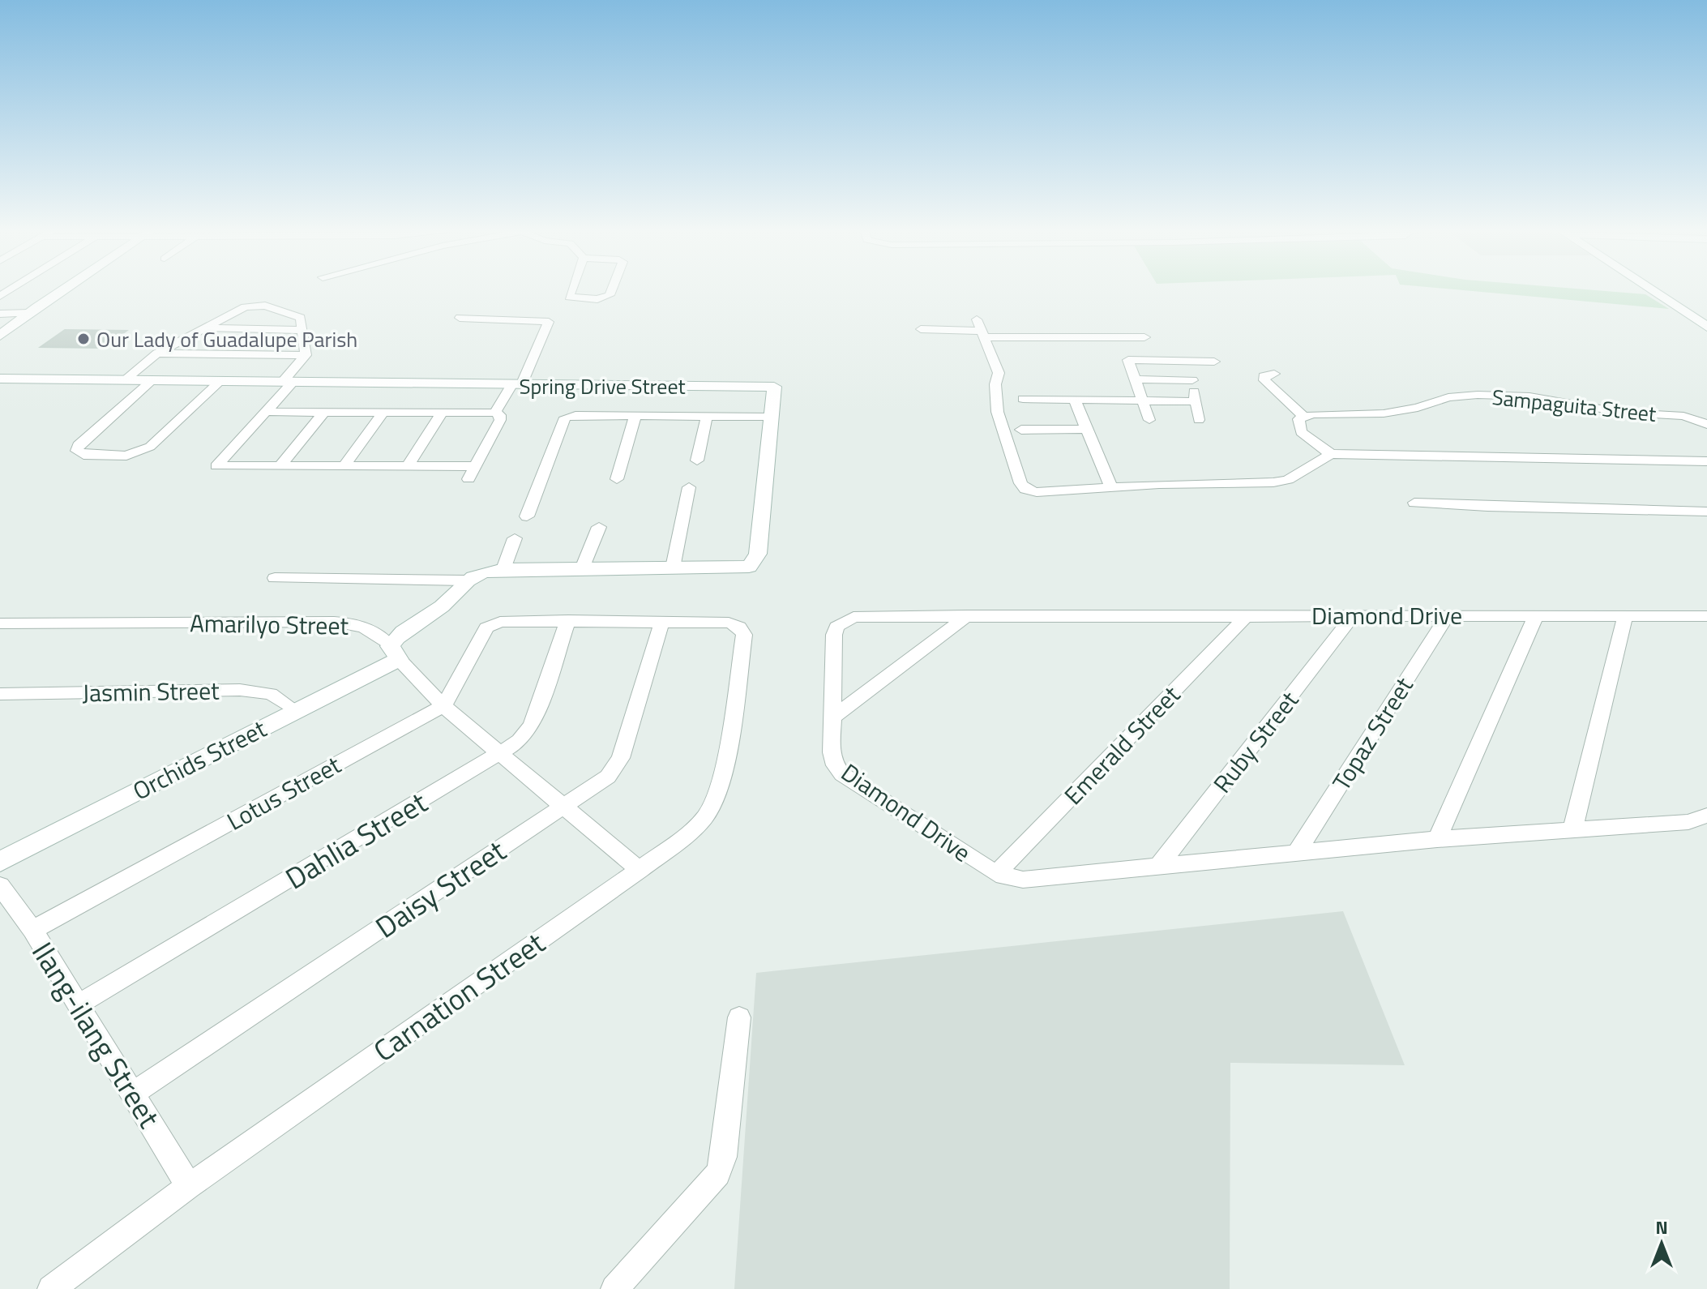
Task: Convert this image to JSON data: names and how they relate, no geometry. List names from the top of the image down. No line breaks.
{"streets":{"street":["Spring Drive Street","Sampaguita Street","Diamond Drive","Amarilyo Street","Jasmin Street","Topaz Street","Ruby Street","Emerald Street","Orchids Street","Lotus Street","Dahlia Street","Daisy Street","Carnation Street","Ilang-ilang Street"]},"crossings":[["Spring Drive Street","Orchids Street"],["Diamond Drive","Topaz Street"],["Diamond Drive","Ruby Street"],["Diamond Drive","Emerald Street"],["Amarilyo Street","Orchids Street"],["Amarilyo Street","Lotus Street"],["Amarilyo Street","Dahlia Street"],["Amarilyo Street","Daisy Street"],["Amarilyo Street","Carnation Street"],["Jasmin Street","Orchids Street"],["Lotus Street","Ilang-ilang Street"],["Dahlia Street","Ilang-ilang Street"],["Daisy Street","Carnation Street"],["Daisy Street","Ilang-ilang Street"],["Carnation Street","Ilang-ilang Street"]],"places":["Our Lady of Guadalupe Parish"],"north":"top"}
